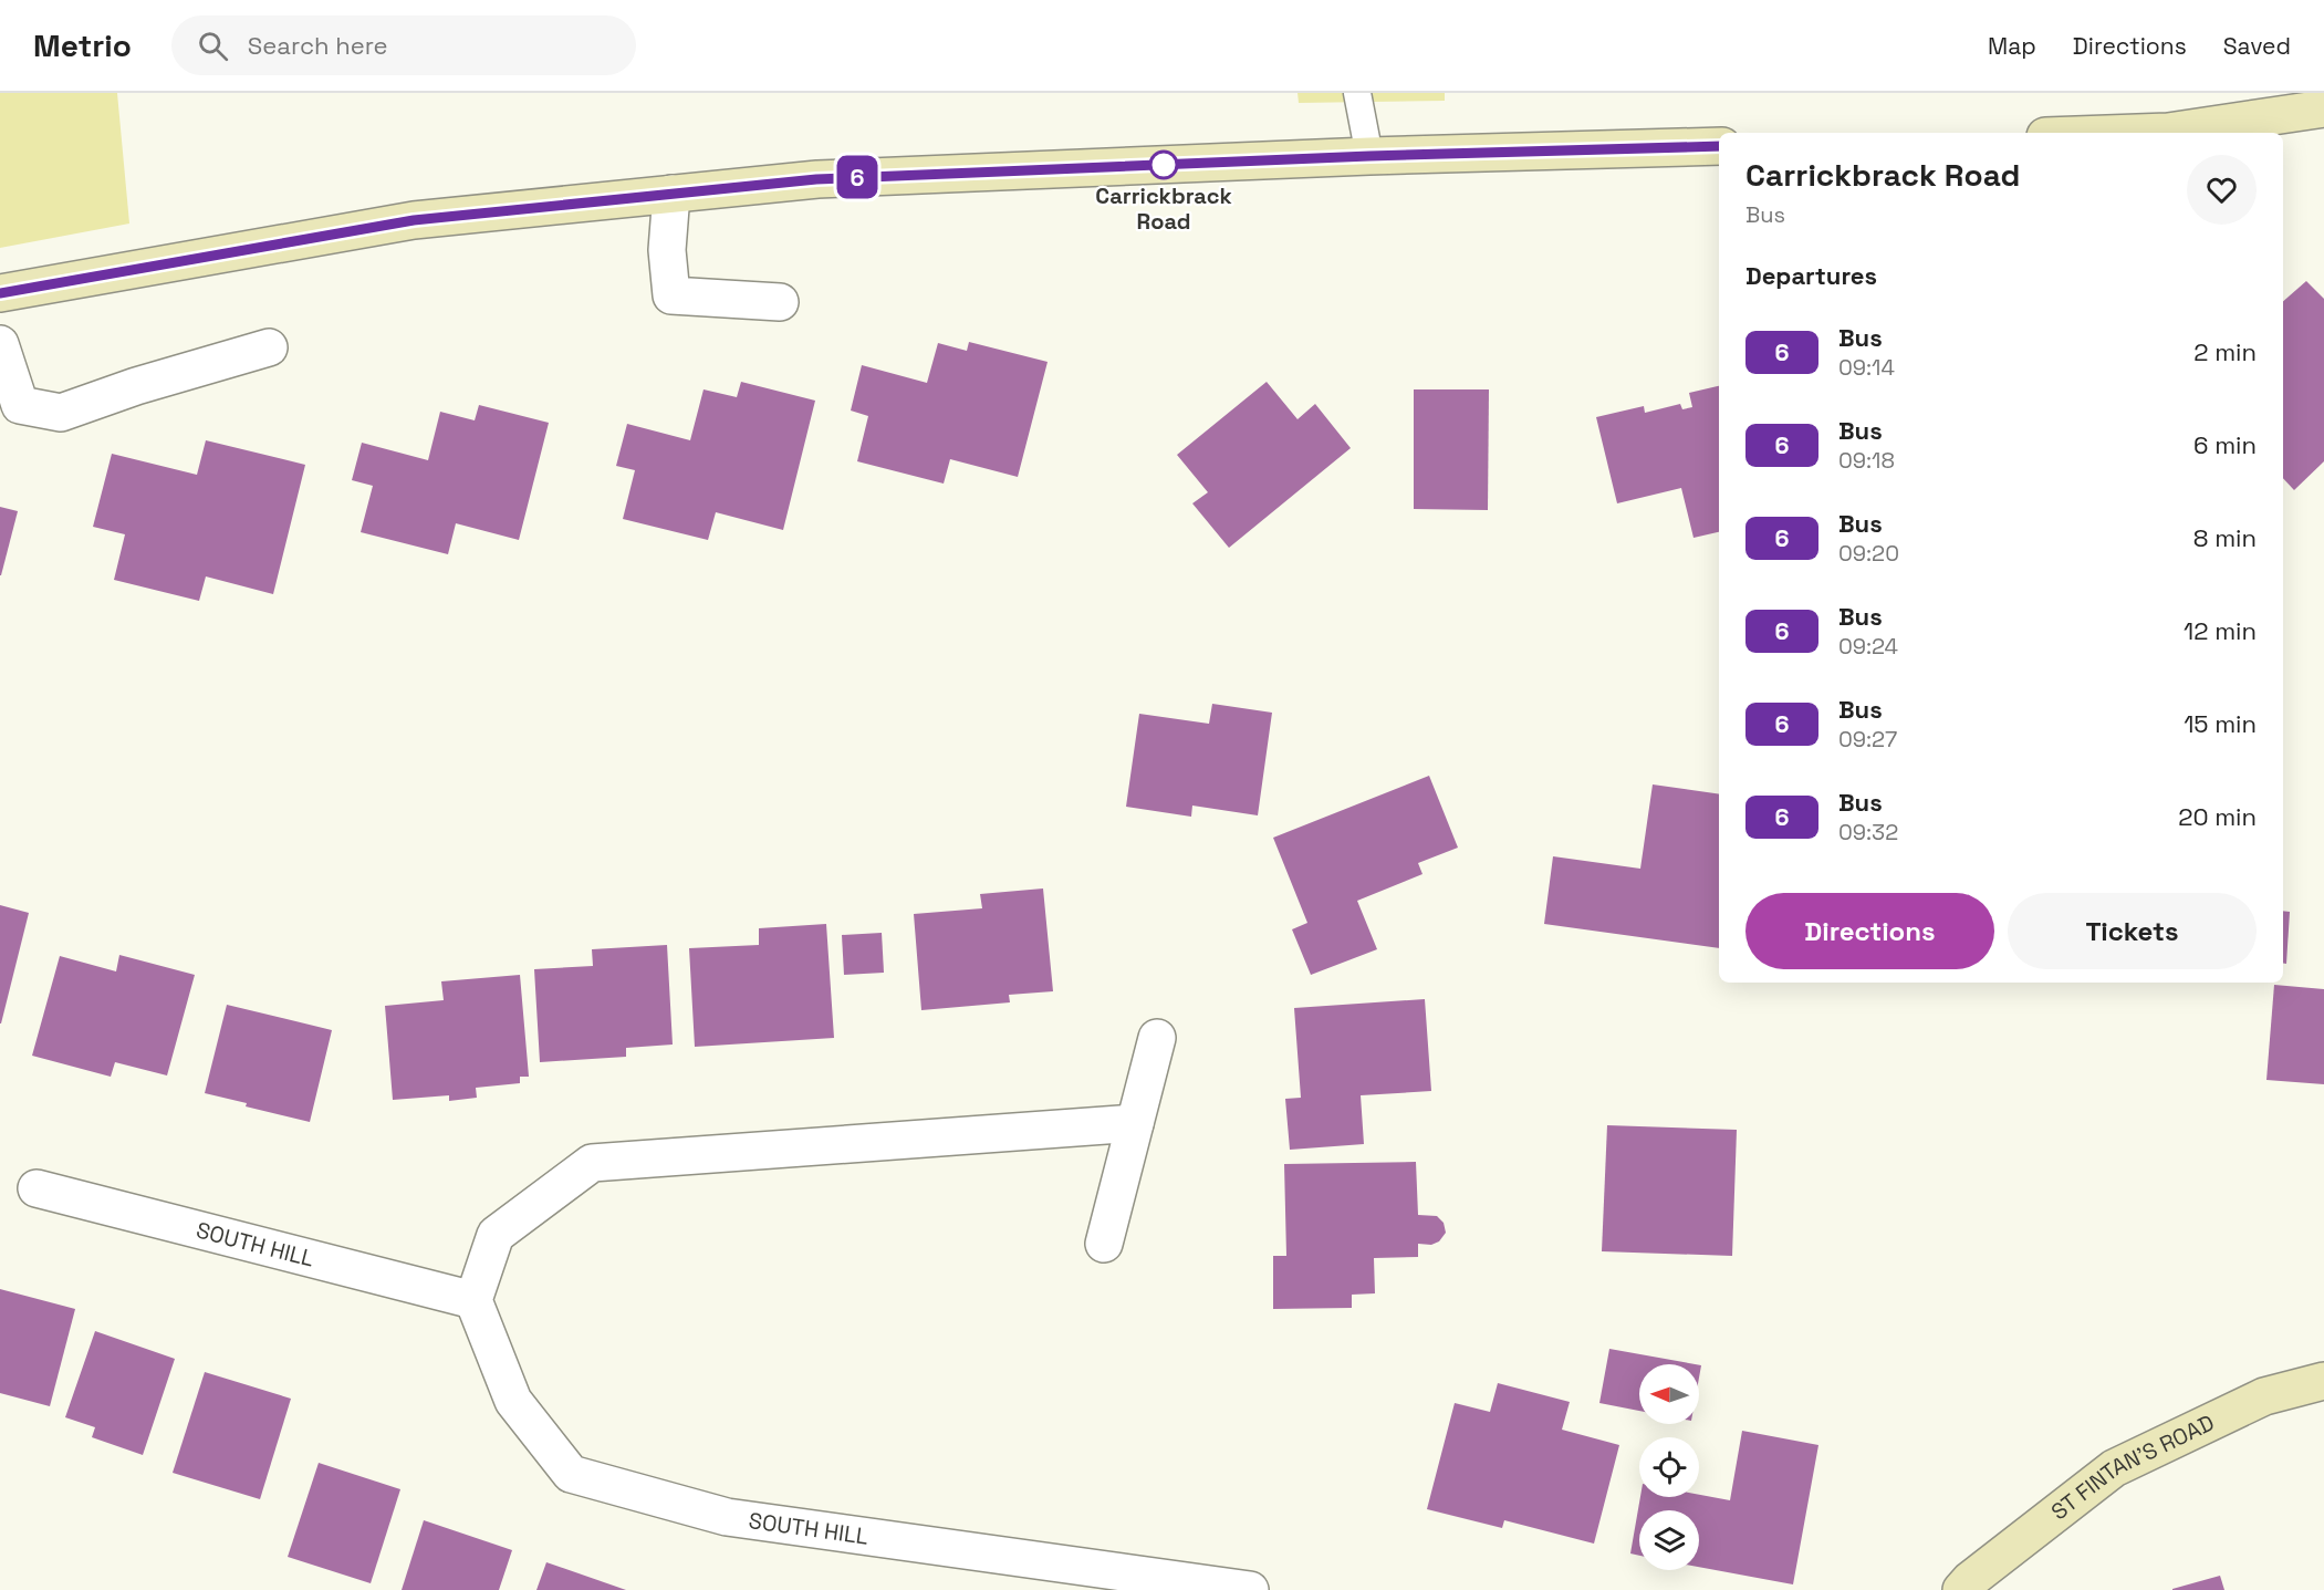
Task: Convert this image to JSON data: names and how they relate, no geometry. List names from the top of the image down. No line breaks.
{"streets":{"main road":["ST FINTAN'S ROAD"],"street":["SOUTH HILL"]},"places":["Carrickbrack Road"],"lines":["bus line 6"],"north":"left","page":{"header":"Metrio","search":"Search here","nav":["Map","Directions","Saved"],"on_map":"6","heading":[["Carrickbrack Road","Bus"],"Departures"],"list":[{"mark":"6","name":"Bus","note":"09:14","value":"2 min"},{"mark":"6","name":"Bus","note":"09:18","value":"6 min"},{"mark":"6","name":"Bus","note":"09:20","value":"8 min"},{"mark":"6","name":"Bus","note":"09:24","value":"12 min"},{"mark":"6","name":"Bus","note":"09:27","value":"15 min"},{"mark":"6","name":"Bus","note":"09:32","value":"20 min"}],"buttons":["Directions","Tickets"]}}
